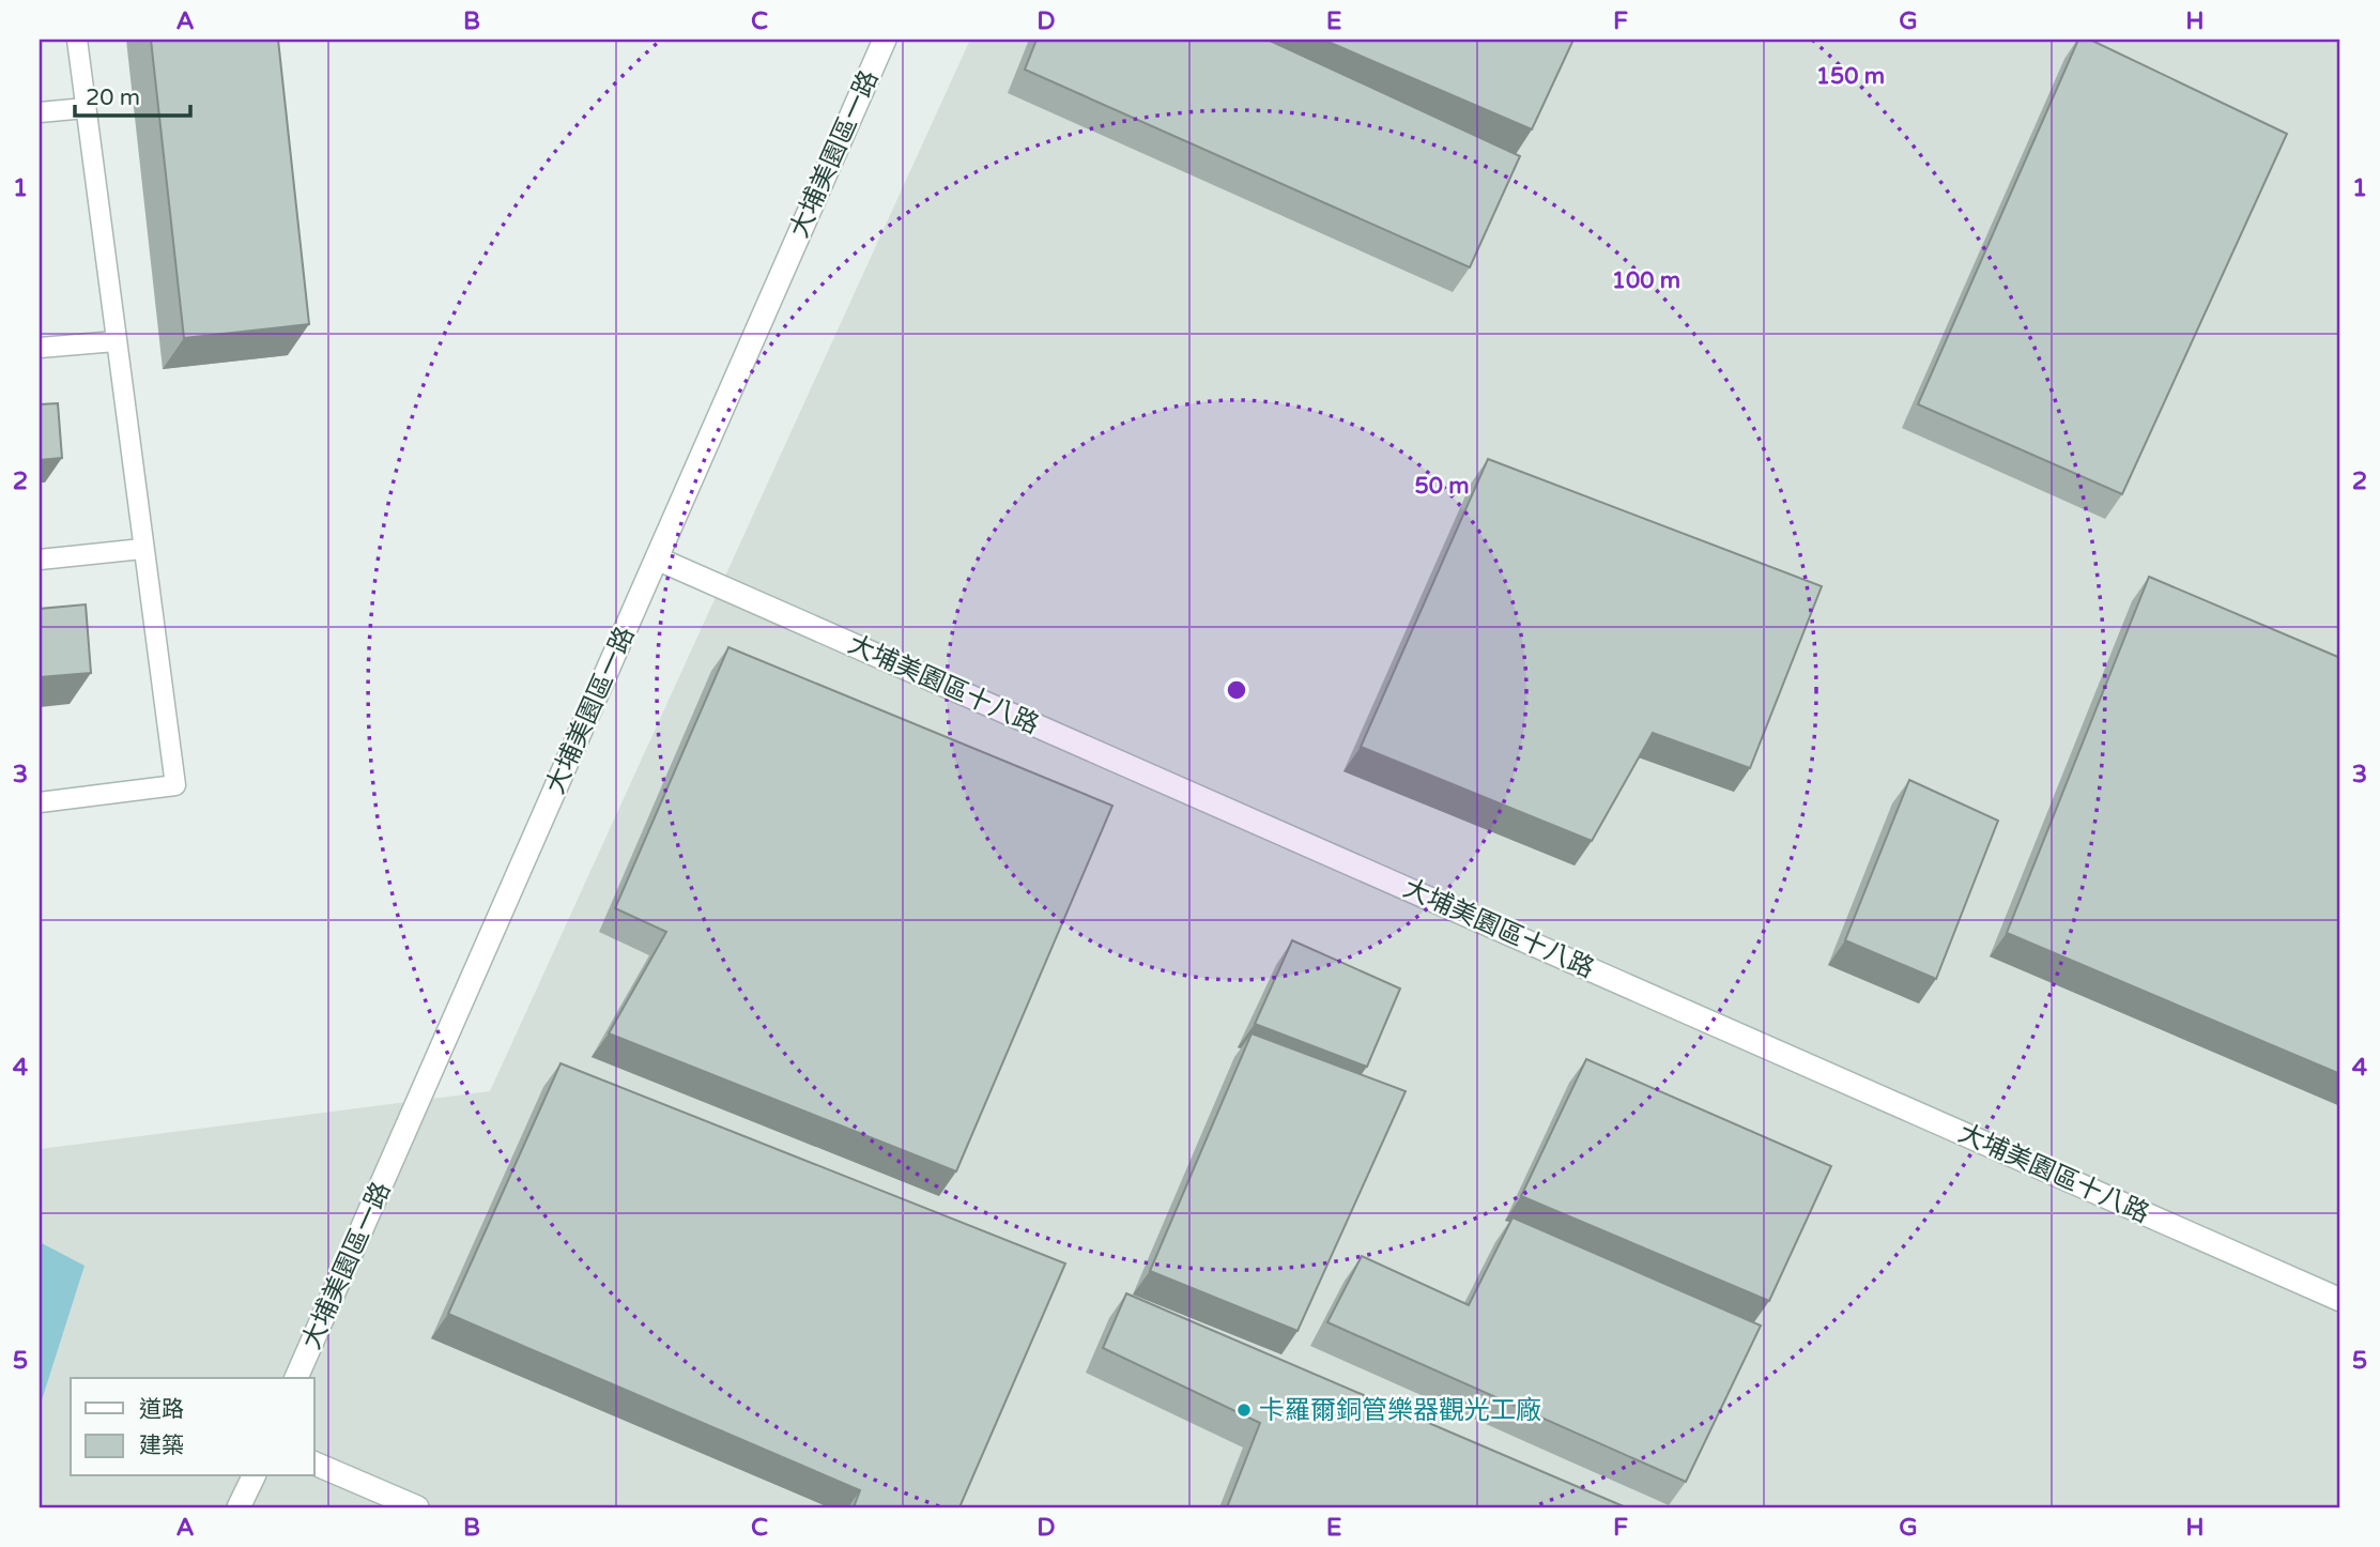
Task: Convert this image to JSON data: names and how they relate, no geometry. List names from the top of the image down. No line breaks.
{"streets":{"street":["大埔美園區一路","大埔美園區十八路"]},"crossings":[["大埔美園區一路","大埔美園區十八路"]],"places":["卡羅爾銅管樂器觀光工廠"],"legend":["道路","建築"],"scale_bar":"20 m","grid":{"columns":["A","B","C","D","E","F","G","H"],"rows":["1","2","3","4","5"]},"rings":["150 m","100 m","50 m"]}
